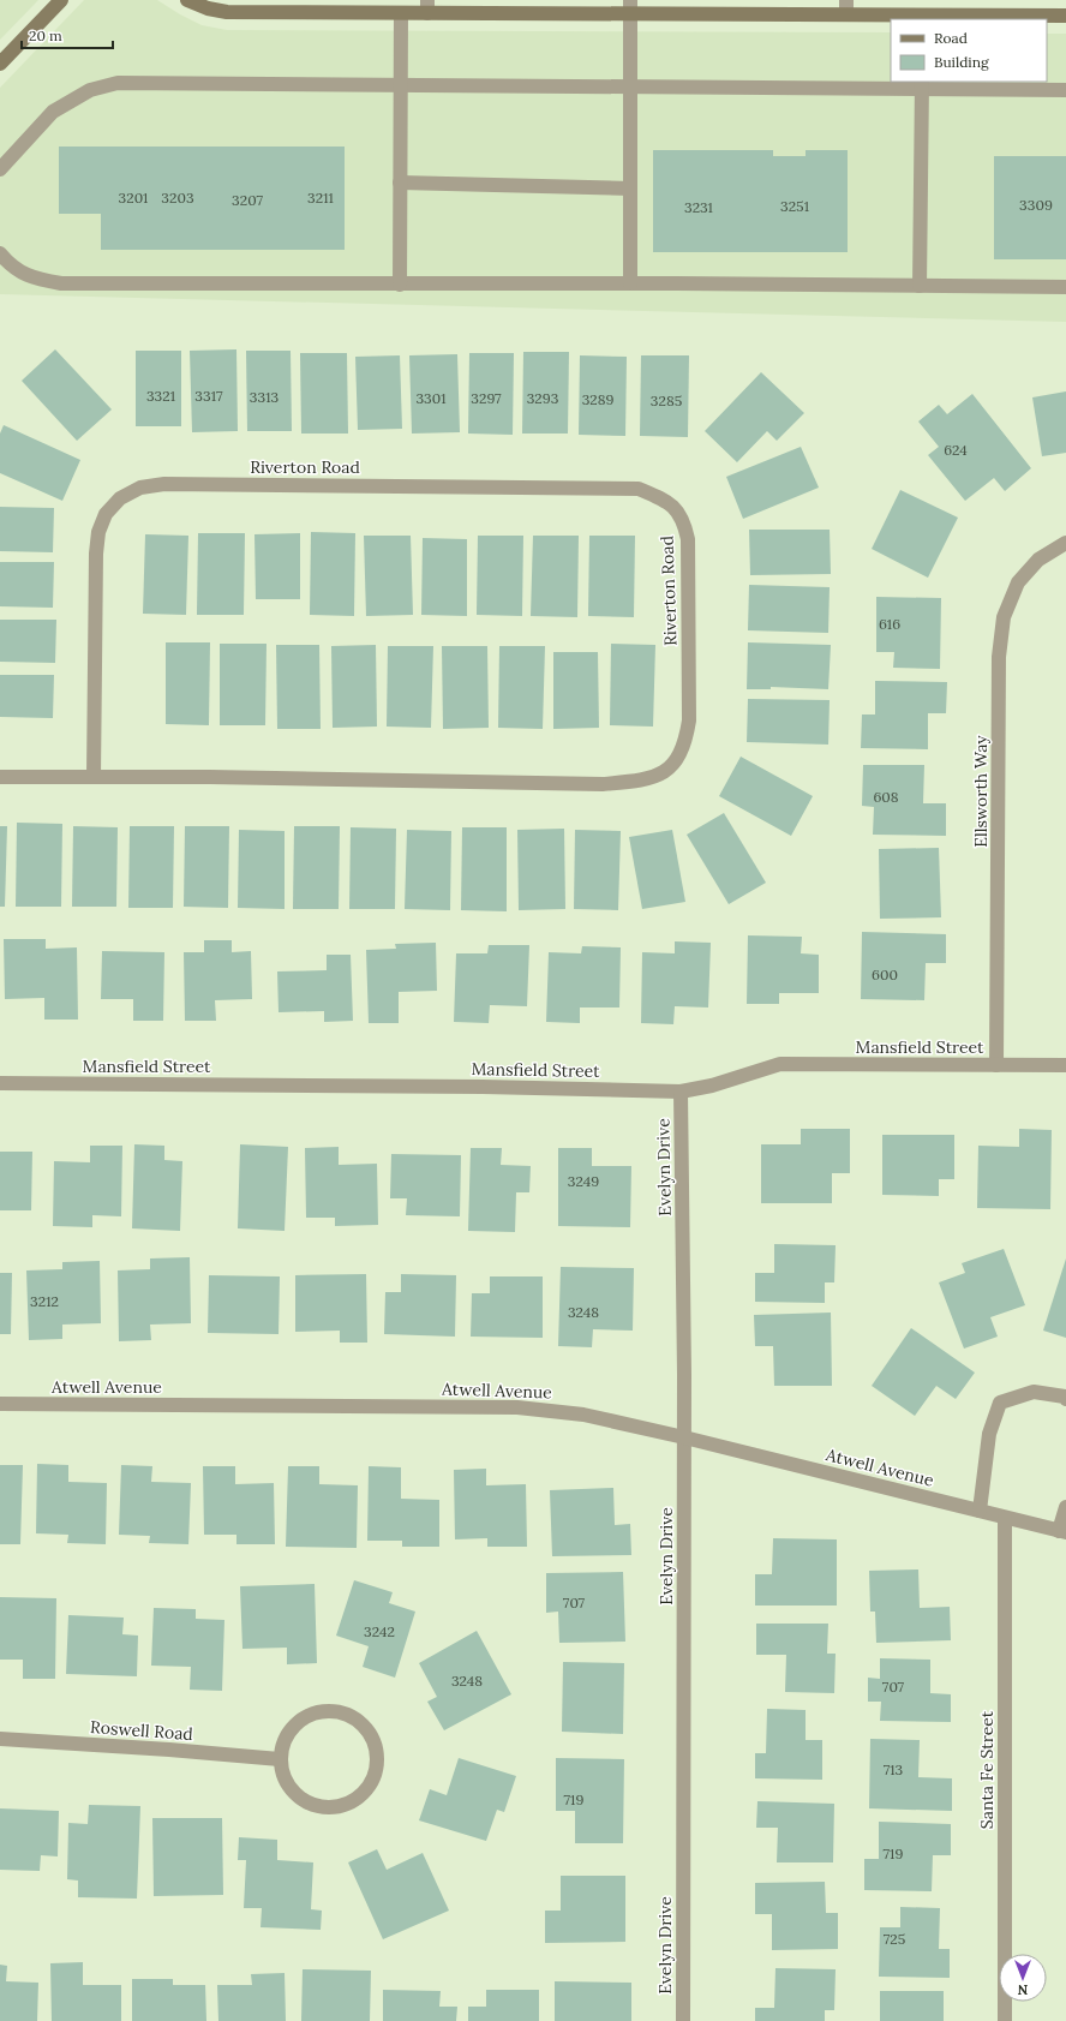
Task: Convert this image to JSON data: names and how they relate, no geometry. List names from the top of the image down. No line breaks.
{"streets":{"street":["Riverton Road","Ellsworth Way","Mansfield Street","Evelyn Drive","Atwell Avenue","Roswell Road","Santa Fe Street"]},"crossings":[["Ellsworth Way","Mansfield Street"],["Mansfield Street","Evelyn Drive"],["Evelyn Drive","Atwell Avenue"],["Atwell Avenue","Santa Fe Street"]],"house_numbers":["3201","3203","3211","3207","3309","3251","3231","3321","3317","3313","3301","3297","3293","3289","3285","624","616","608","600","3249","3212","3248","707","3242","3248","707","713","719","719","725"],"legend":["Road","Building"],"scale_bar":"20 m","north":"bottom"}
